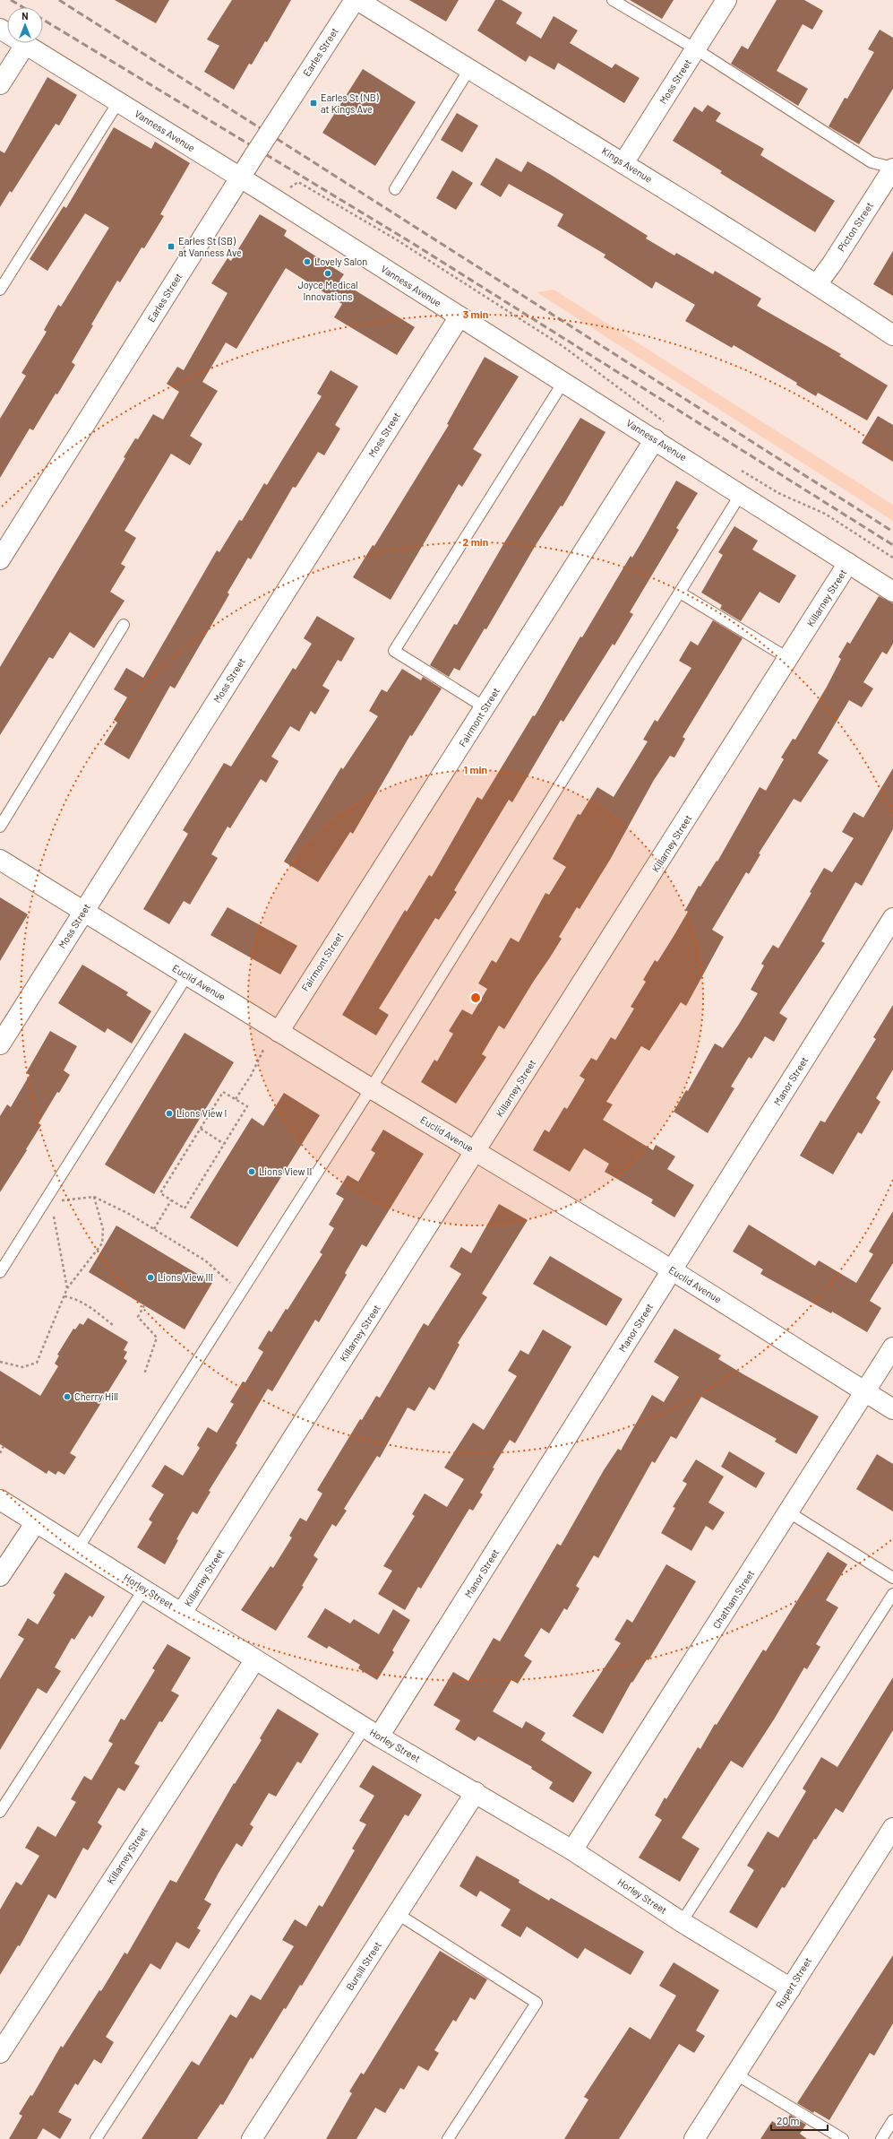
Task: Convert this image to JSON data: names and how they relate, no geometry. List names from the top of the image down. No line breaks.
{"streets":{"street":["Earles Street","Moss Street","Vanness Avenue","Kings Avenue","Picton Street","Killarney Street","Fairmont Street","Euclid Avenue","Manor Street","Horley Street","Chatham Street","Bursill Street","Rupert Street"]},"crossings":[["Earles Street","Vanness Avenue"],["Moss Street","Vanness Avenue"],["Moss Street","Kings Avenue"],["Moss Street","Euclid Avenue"],["Vanness Avenue","Killarney Street"],["Vanness Avenue","Fairmont Street"],["Kings Avenue","Picton Street"],["Killarney Street","Euclid Avenue"],["Killarney Street","Horley Street"],["Fairmont Street","Euclid Avenue"],["Euclid Avenue","Manor Street"],["Euclid Avenue","Chatham Street"],["Manor Street","Horley Street"],["Horley Street","Chatham Street"],["Horley Street","Bursill Street"],["Horley Street","Rupert Street"]],"places":{"transit":["Earles St (NB) at Kings Ave","Earles St (SB) at Vanness Ave"],"other":["Lovely Salon","Joyce Medical Innovations","Lions View I","Lions View II","Lions View III","Cherry Hill"]},"scale_bar":"20 m","north":"top","rings":["3 min","2 min","1 min"]}
